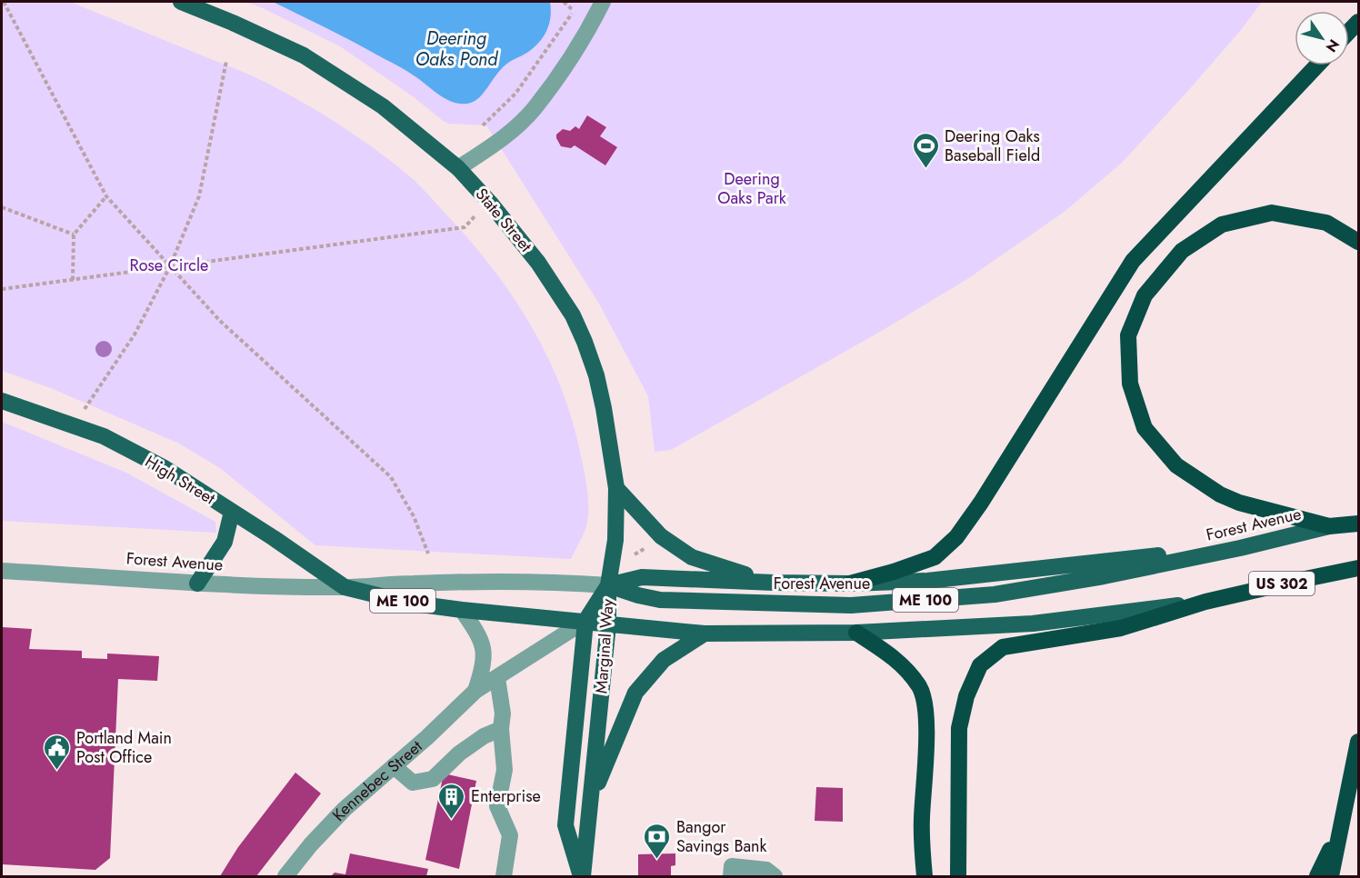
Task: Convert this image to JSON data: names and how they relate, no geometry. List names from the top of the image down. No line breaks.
{"streets":{"highway":["Forest Avenue","US 302"],"main road":["State Street","High Street","ME 100","Marginal Way"],"street":["Kennebec Street"]},"crossings":[["State Street","Forest Avenue"],["State Street","Marginal Way"],["High Street","Forest Avenue"],["Forest Avenue","Marginal Way"],["Forest Avenue","Kennebec Street"],["Marginal Way","Kennebec Street"]],"water":["Deering Oaks Pond"],"parks":["Deering Oaks Park","Rose Circle"],"places":{"sports":["Deering Oaks Baseball Field"],"public building":["Portland Main Post Office"],"building":["Enterprise"],"bank":["Bangor Savings Bank"]},"north":"bottom right"}
